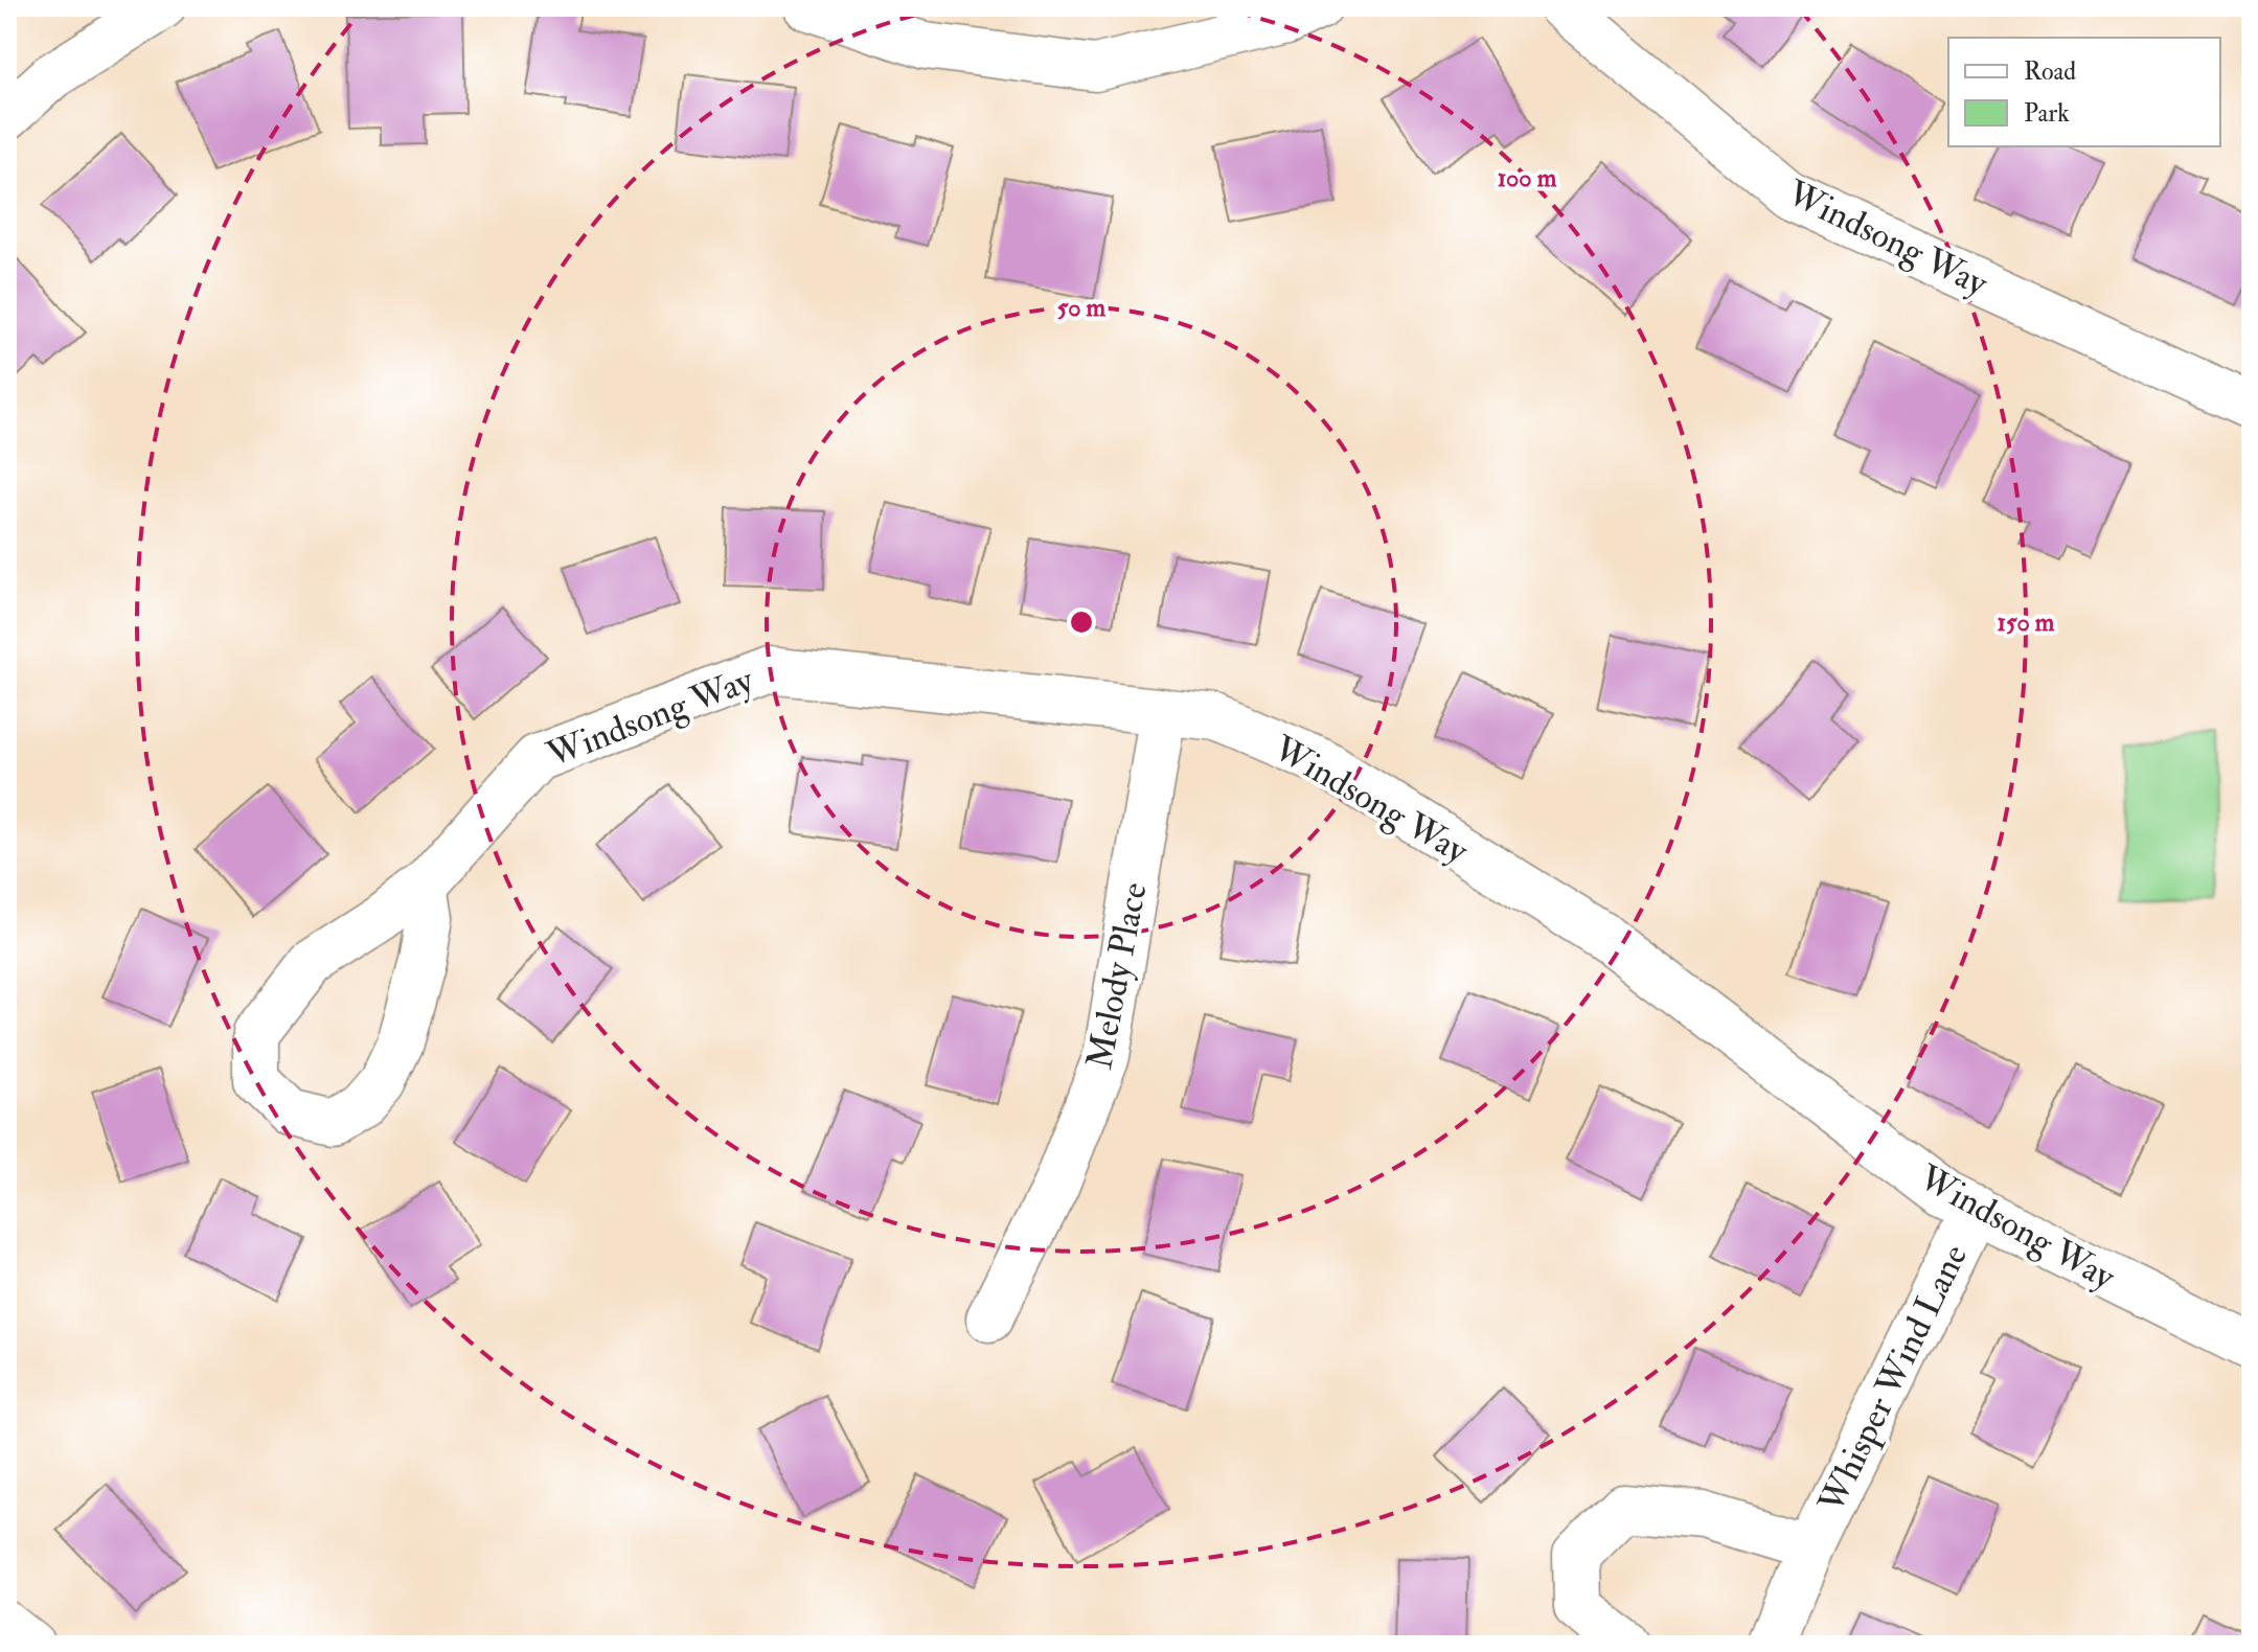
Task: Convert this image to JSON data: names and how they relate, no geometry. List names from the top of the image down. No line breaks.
{"streets":{"street":["Windsong Way","Melody Place","Whisper Wind Lane"]},"crossings":[["Windsong Way","Melody Place"],["Windsong Way","Whisper Wind Lane"]],"legend":["Road","Park"],"rings":["100 m","50 m","150 m"]}
